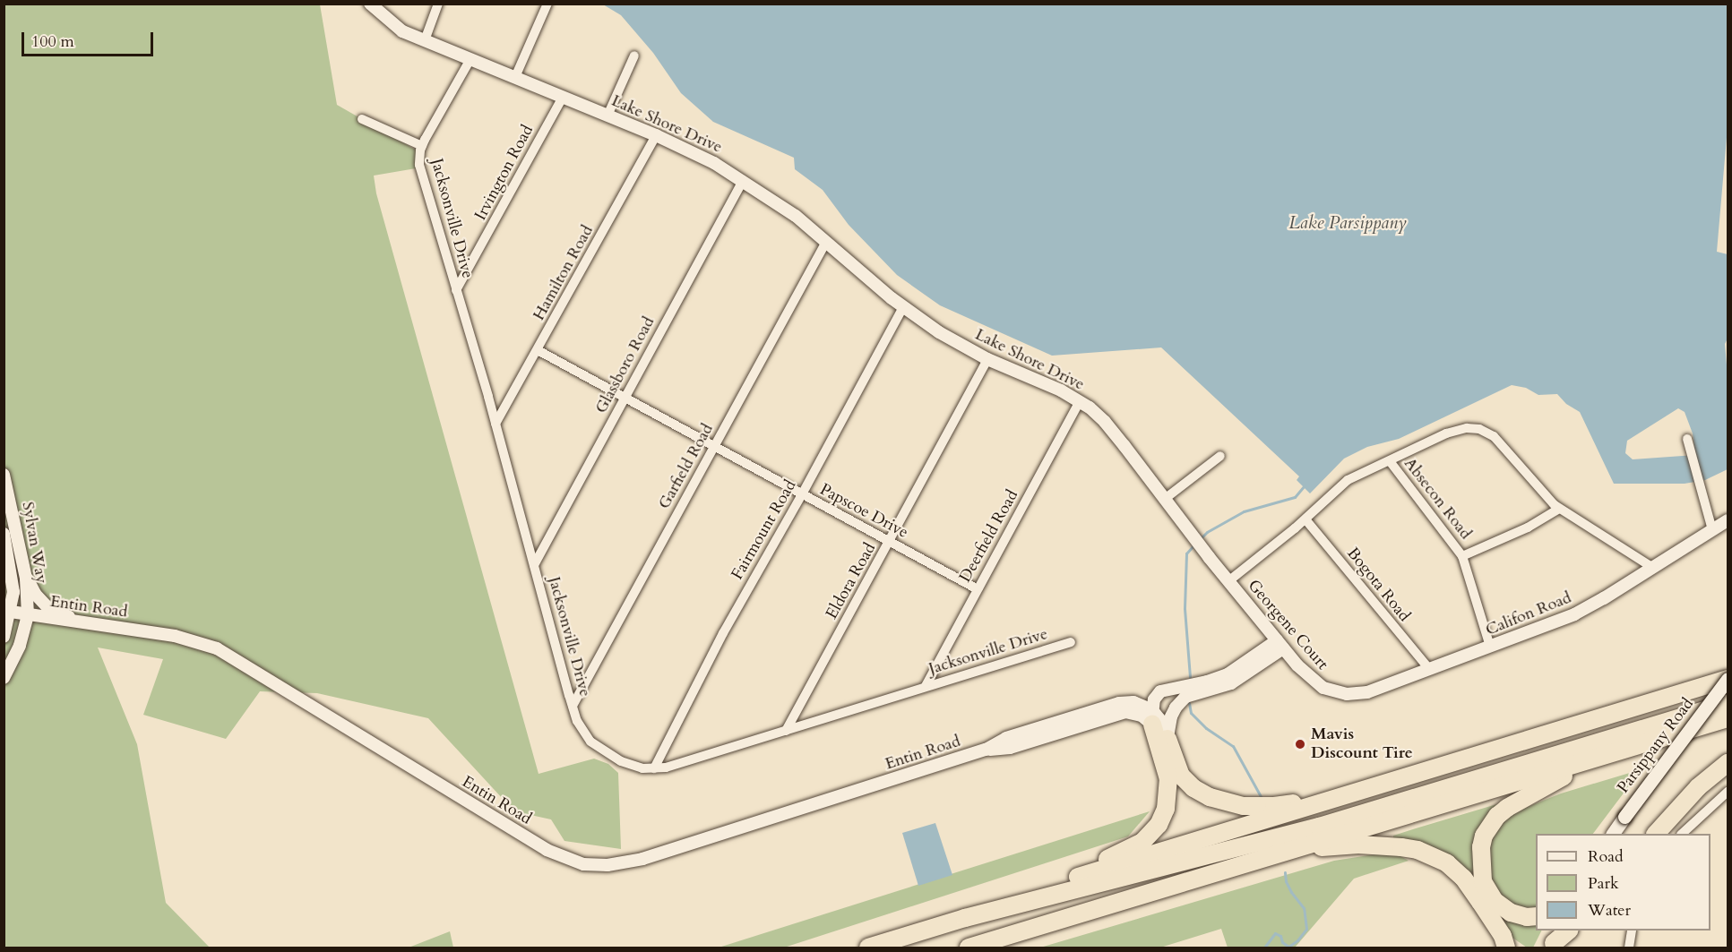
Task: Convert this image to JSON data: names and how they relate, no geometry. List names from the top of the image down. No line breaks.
{"streets":{"main road":["Parsippany Road"],"street":["Lake Shore Drive","Irvington Road","Jacksonville Drive","Hamilton Road","Glassboro Road","Garfield Road","Absecon Road","Papscoe Drive","Fairmount Road","Deerfield Road","Sylvan Way","Eldora Road","Bogota Road","Entin Road","Califon Road","Georgene Court"]},"crossings":[["Lake Shore Drive","Irvington Road"],["Lake Shore Drive","Jacksonville Drive"],["Lake Shore Drive","Hamilton Road"],["Lake Shore Drive","Glassboro Road"],["Lake Shore Drive","Garfield Road"],["Lake Shore Drive","Fairmount Road"],["Lake Shore Drive","Deerfield Road"],["Lake Shore Drive","Eldora Road"],["Lake Shore Drive","Georgene Court"],["Irvington Road","Jacksonville Drive"],["Jacksonville Drive","Hamilton Road"],["Jacksonville Drive","Glassboro Road"],["Jacksonville Drive","Garfield Road"],["Jacksonville Drive","Fairmount Road"],["Jacksonville Drive","Deerfield Road"],["Jacksonville Drive","Eldora Road"],["Hamilton Road","Papscoe Drive"],["Glassboro Road","Papscoe Drive"],["Garfield Road","Papscoe Drive"],["Absecon Road","Califon Road"],["Papscoe Drive","Fairmount Road"],["Papscoe Drive","Deerfield Road"],["Papscoe Drive","Eldora Road"],["Sylvan Way","Entin Road"],["Bogota Road","Califon Road"],["Califon Road","Georgene Court"]],"water":["Lake Parsippany"],"places":["Mavis Discount Tire"],"legend":["Road","Park","Water"],"scale_bar":"100 m"}
